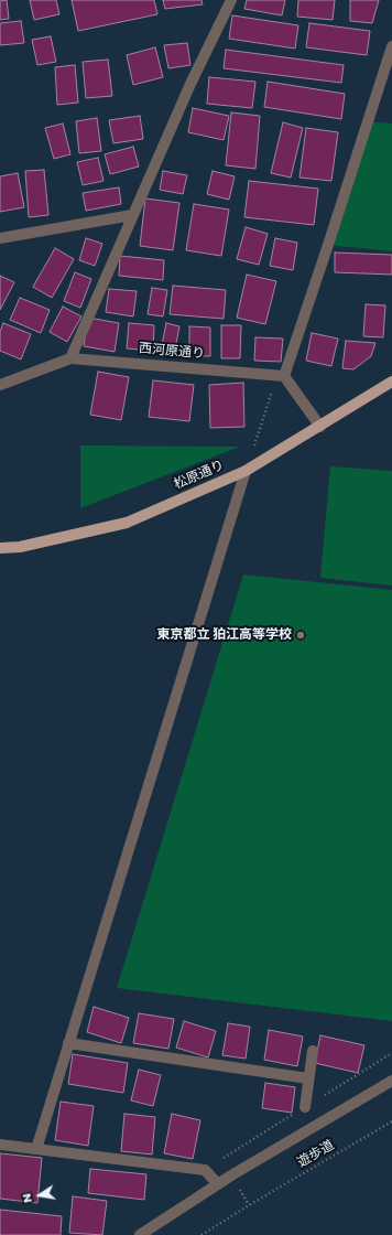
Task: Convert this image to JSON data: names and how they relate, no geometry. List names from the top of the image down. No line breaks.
{"streets":{"main road":["松原通り"],"street":["西河原通り"]},"places":["東京都立 狛江高等学校"],"north":"left"}
